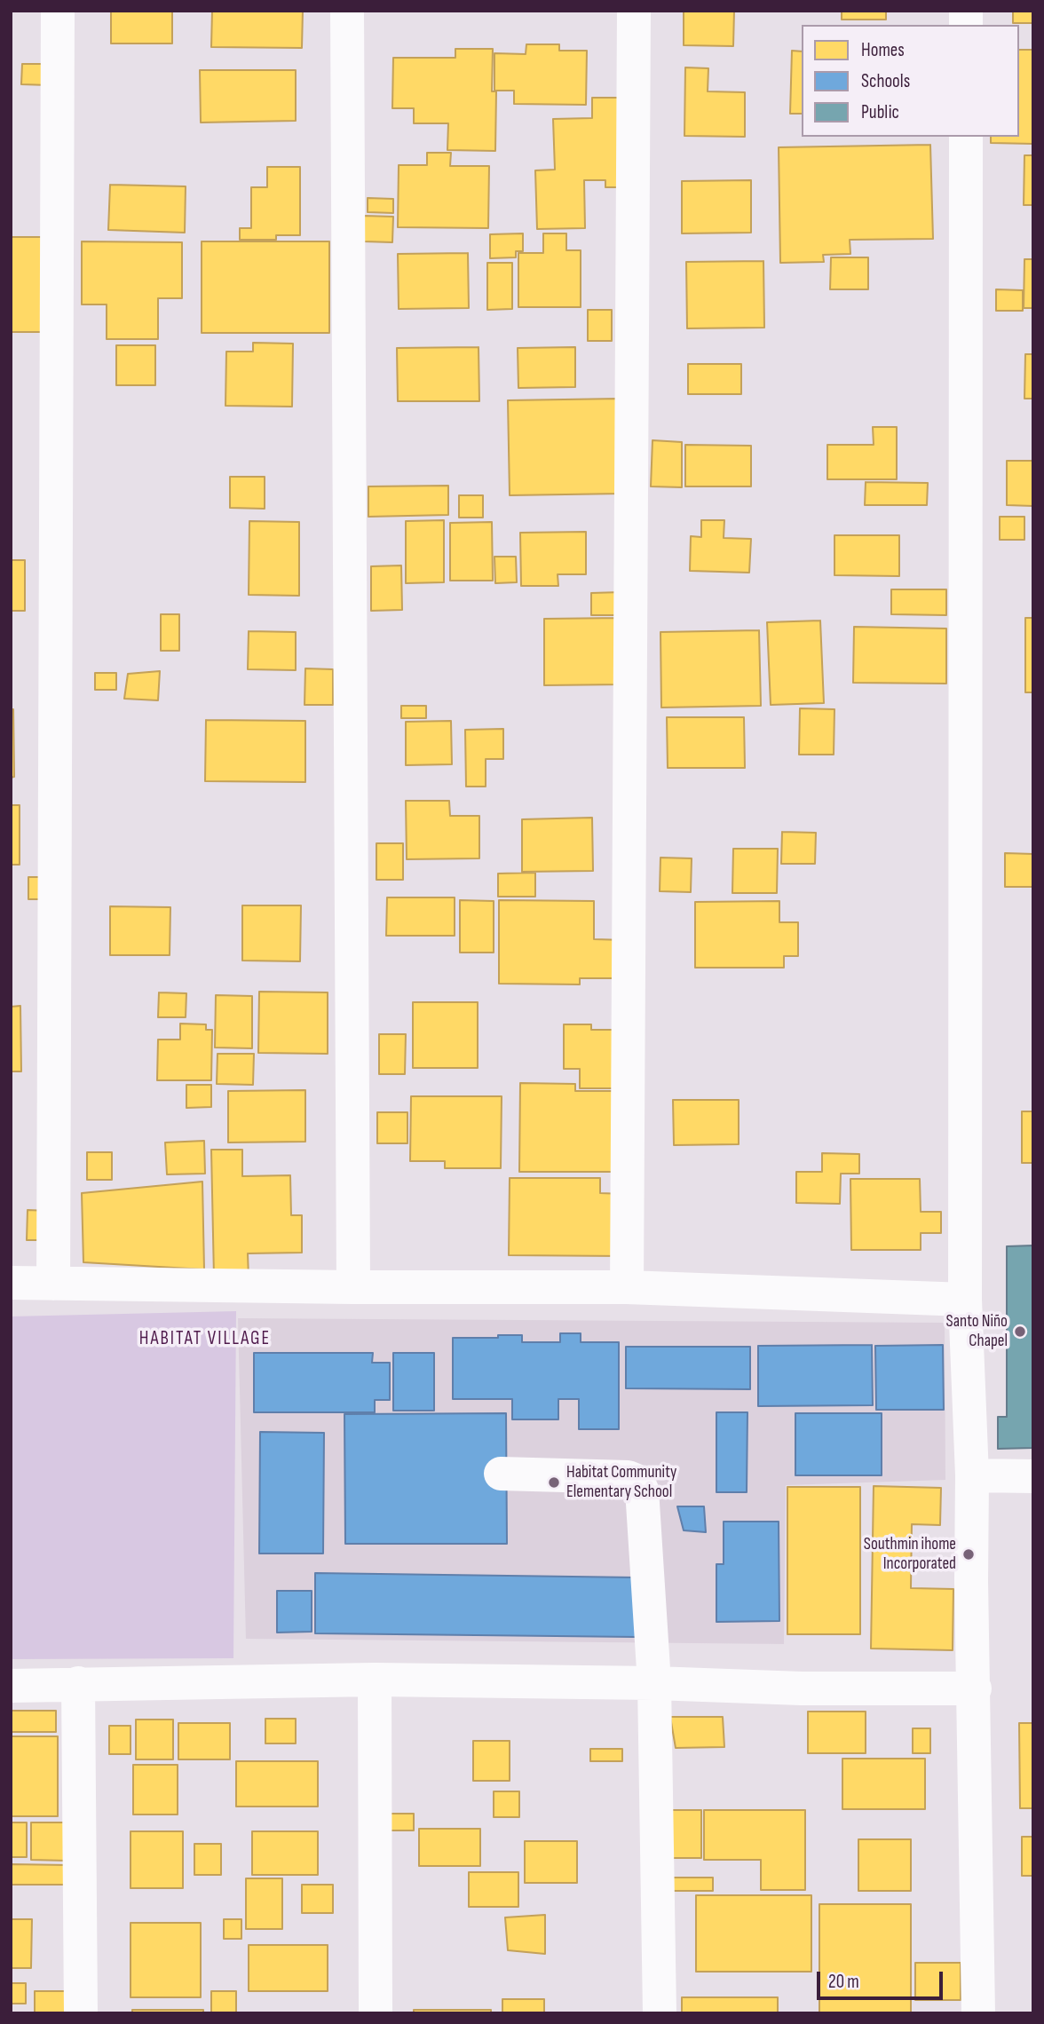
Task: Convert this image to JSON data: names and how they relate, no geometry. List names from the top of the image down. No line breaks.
{"districts":["HABITAT VILLAGE"],"places":["Santo Niño Chapel","Habitat Community Elementary School","Southmin ihome Incorporated"],"legend":["Homes","Schools","Public"],"scale_bar":"20 m"}
